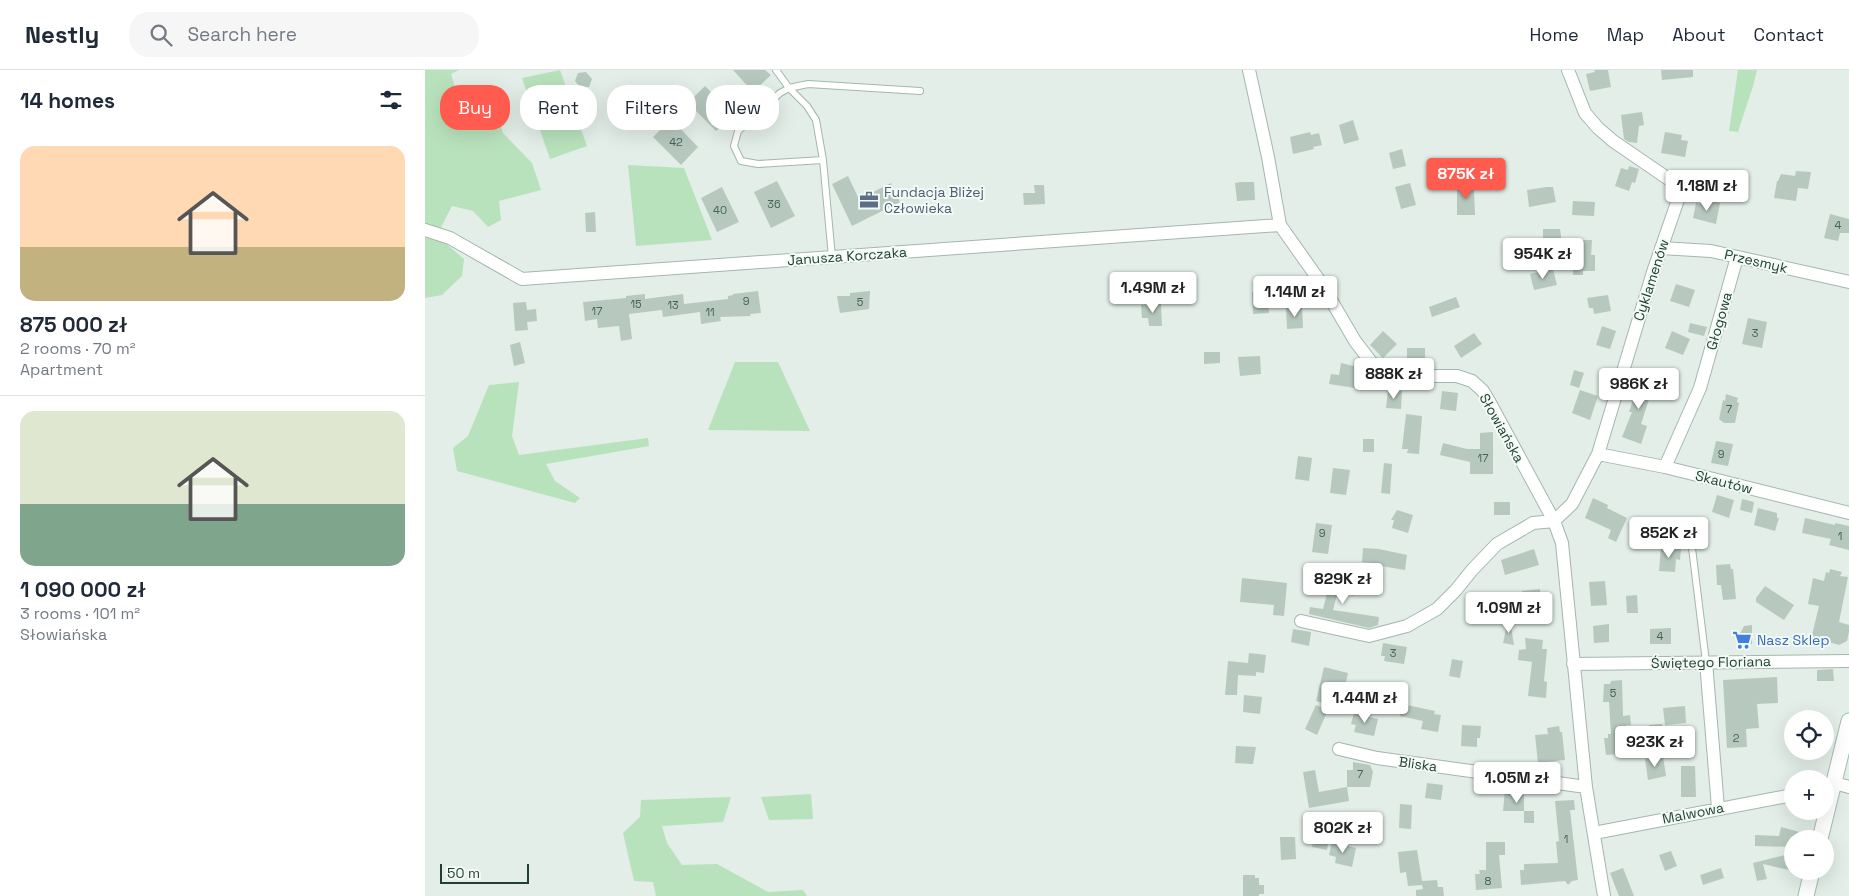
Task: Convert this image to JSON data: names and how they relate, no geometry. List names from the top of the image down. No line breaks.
{"streets":{"street":["Janusza Korczaka","Przesmyk","Cyklamenów","Głogowa","Słowiańska","Skautów","Świętego Floriana","Bliska","Malwowa"]},"crossings":[["Janusza Korczaka","Słowiańska"],["Przesmyk","Cyklamenów"],["Przesmyk","Głogowa"],["Cyklamenów","Słowiańska"],["Cyklamenów","Skautów"],["Głogowa","Skautów"],["Słowiańska","Świętego Floriana"],["Słowiańska","Bliska"],["Słowiańska","Malwowa"]],"places":{"office":["Fundacja Bliżej Człowieka"],"supermarket":["Nasz Sklep"]},"house_numbers":["42","36","40","4","9","5","15","13","17","11","3","7","9","17","9","1","4","3","5","2","7","1","8"],"scale_bar":"50 m","page":{"header":"Nestly","search":"Search here","nav":["Home","Map","About","Contact"],"heading":"14 homes","chip":["Buy","Rent","Filters","New"],"list":[{"name":"875 000 zł","note":"2 rooms · 70 m² · Apartment"},{"name":"1 090 000 zł","note":"3 rooms · 101 m² · Słowiańska"}],"price":["875K zł","1.18M zł","954K zł","1.49M zł","1.14M zł","888K zł","986K zł","852K zł","829K zł","1.09M zł","1.44M zł","923K zł","1.05M zł","802K zł"],"map_buttons":["+","−"],"scale":"50 m"}}
